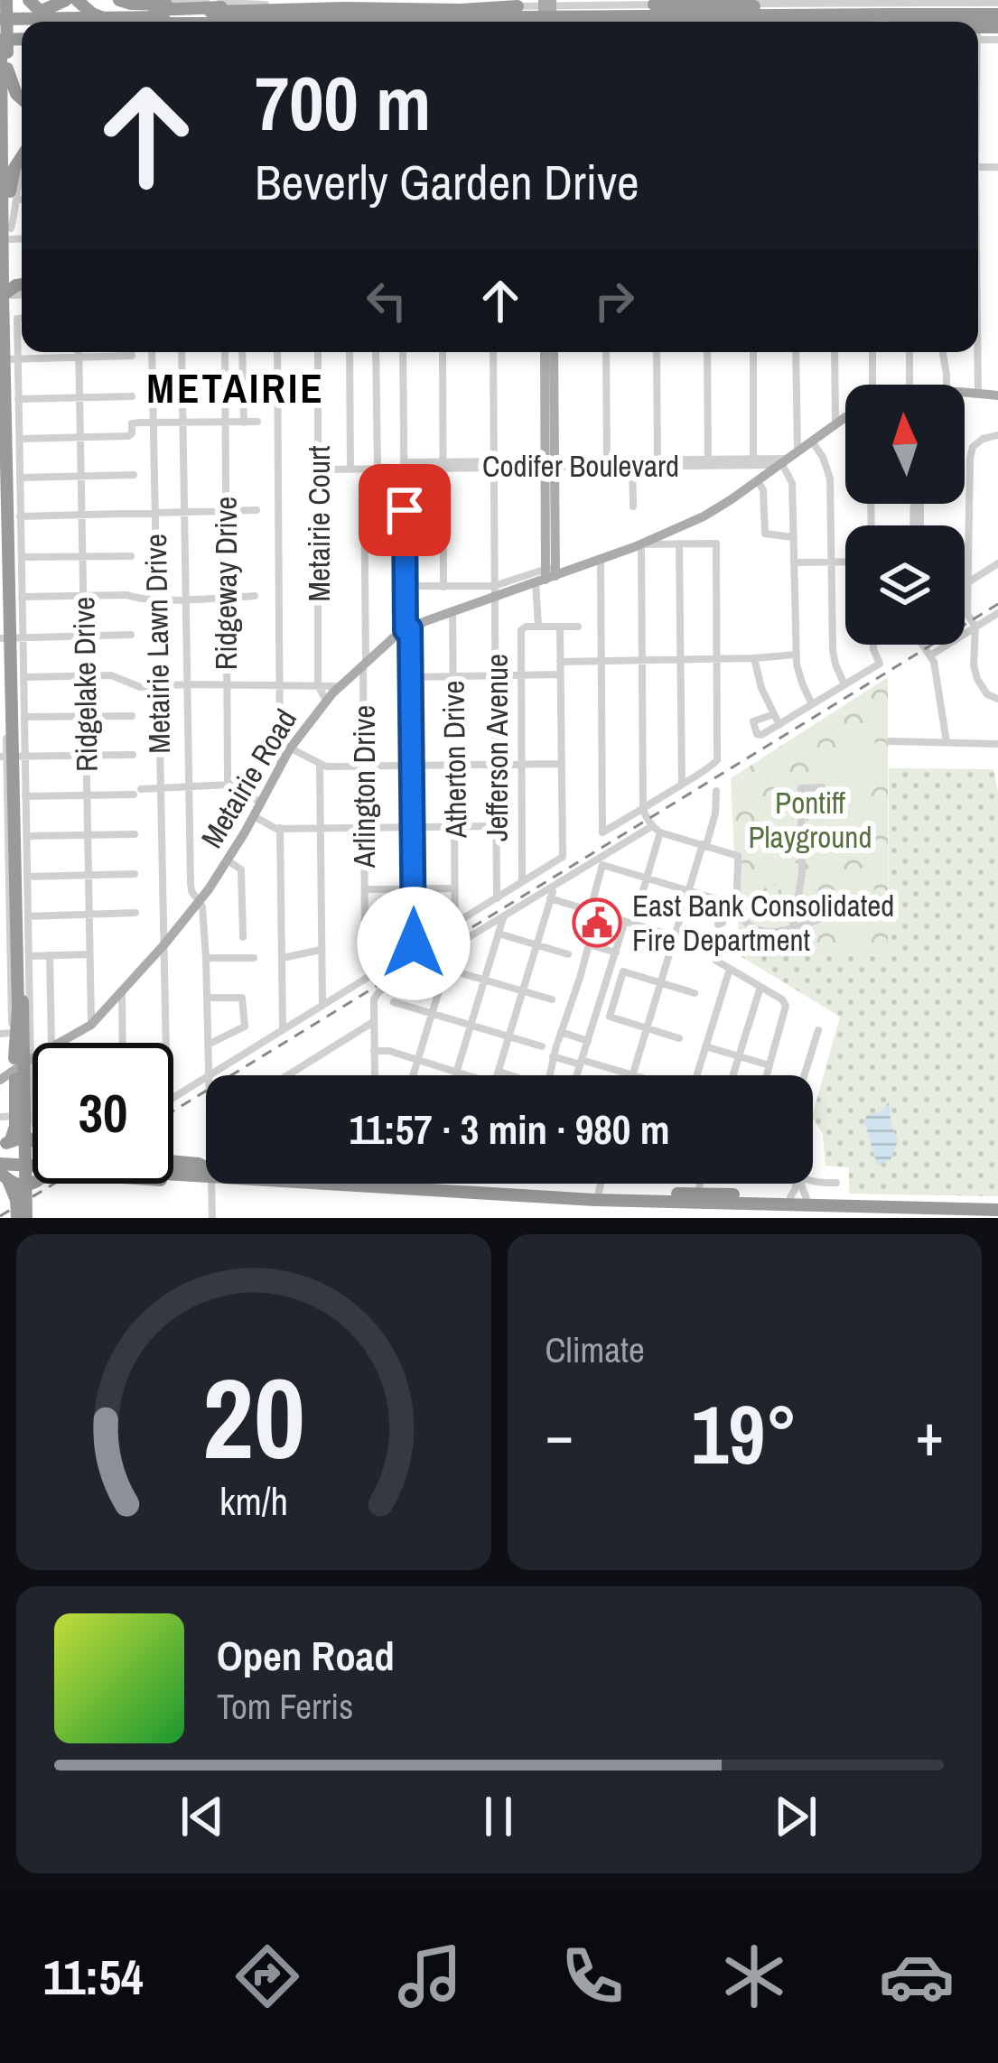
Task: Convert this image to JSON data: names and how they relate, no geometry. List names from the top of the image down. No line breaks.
{"streets":{"main road":["Metairie Road"],"street":["Codifer Boulevard","Metairie Court","Ridgeway Drive","Metairie Lawn Drive","Ridgelake Drive","Jefferson Avenue","Atherton Drive","Arlington Drive"]},"crossings":[["Codifer Boulevard","Metairie Court"],["Codifer Boulevard","Jefferson Avenue"],["Codifer Boulevard","Metairie Road"],["Metairie Lawn Drive","Metairie Road"],["Ridgelake Drive","Metairie Road"],["Jefferson Avenue","Metairie Road"],["Atherton Drive","Metairie Road"],["Metairie Road","Arlington Drive"]],"districts":["METAIRIE"],"parks":["Pontiff Playground"],"places":{"public building":["East Bank Consolidated Fire Department"]},"north":"top","page":{"turn":["700 m","Beverly Garden Drive"],"limit":"30","trip":"11:57 · 3 min · 980 m","tile":"Climate","heat":["−","19°","+"],"song":["Open Road","Tom Ferris"],"tabs":"11:54","gauge":["20","km/h"]}}
